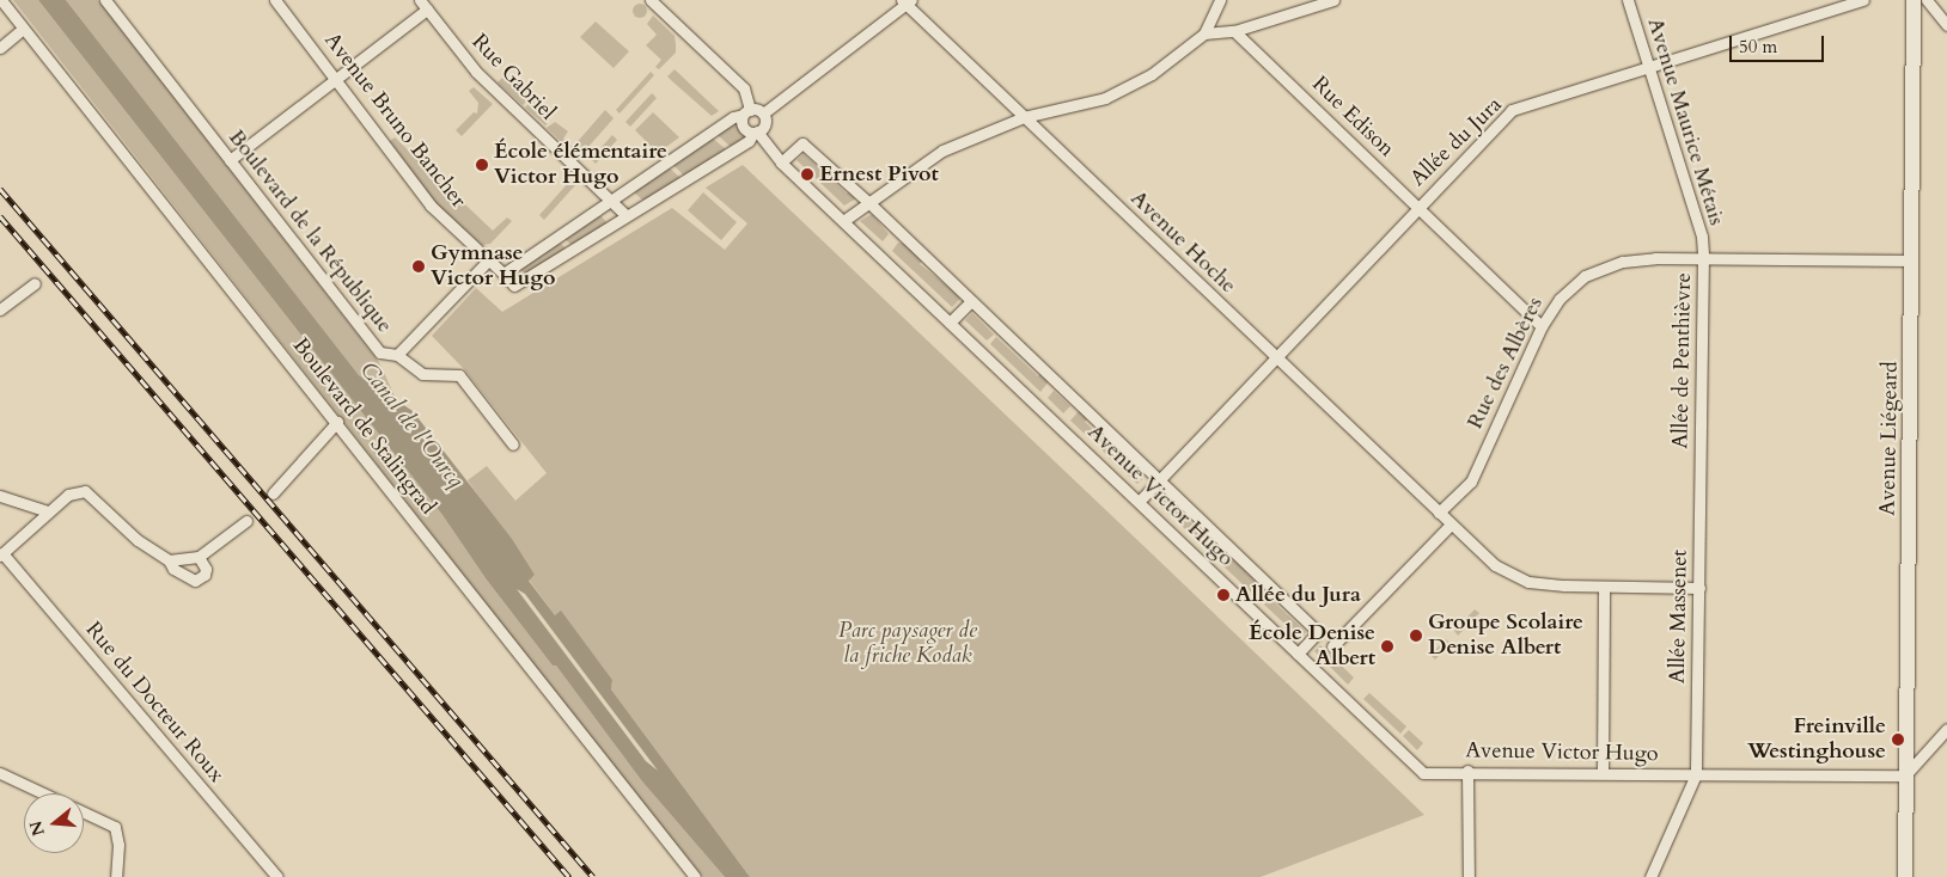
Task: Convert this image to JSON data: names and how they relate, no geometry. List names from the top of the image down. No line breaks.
{"streets":{"street":["Rue Gabriel","Rue Edison","Avenue Bruno Bancher","Avenue Maurice Métais","Allée du Jura","Boulevard de la République","Avenue Hoche","Allée de Penthièvre","Rue des Albères","Boulevard de Stalingrad","Avenue Liégeard","Avenue Victor Hugo","Allée Massenet","Rue du Docteur Roux"]},"crossings":[["Rue Edison","Allée du Jura"],["Rue Edison","Rue des Albères"],["Avenue Bruno Bancher","Boulevard de la République"],["Avenue Maurice Métais","Allée du Jura"],["Avenue Maurice Métais","Allée de Penthièvre"],["Avenue Maurice Métais","Rue des Albères"],["Allée du Jura","Avenue Hoche"],["Allée du Jura","Avenue Victor Hugo"],["Avenue Hoche","Rue des Albères"],["Avenue Hoche","Allée Massenet"],["Allée de Penthièvre","Rue des Albères"],["Allée de Penthièvre","Avenue Liégeard"],["Allée de Penthièvre","Allée Massenet"],["Avenue Liégeard","Avenue Victor Hugo"],["Avenue Victor Hugo","Allée Massenet"]],"water":["Canal de l'Ourcq"],"parks":["Parc paysager de la friche Kodak"],"places":["École élémentaire Victor Hugo","Ernest Pivot","Gymnase Victor Hugo","Allée du Jura","Groupe Scolaire Denise Albert","École Denise Albert","Freinville Westinghouse"],"scale_bar":"50 m","north":"left"}
